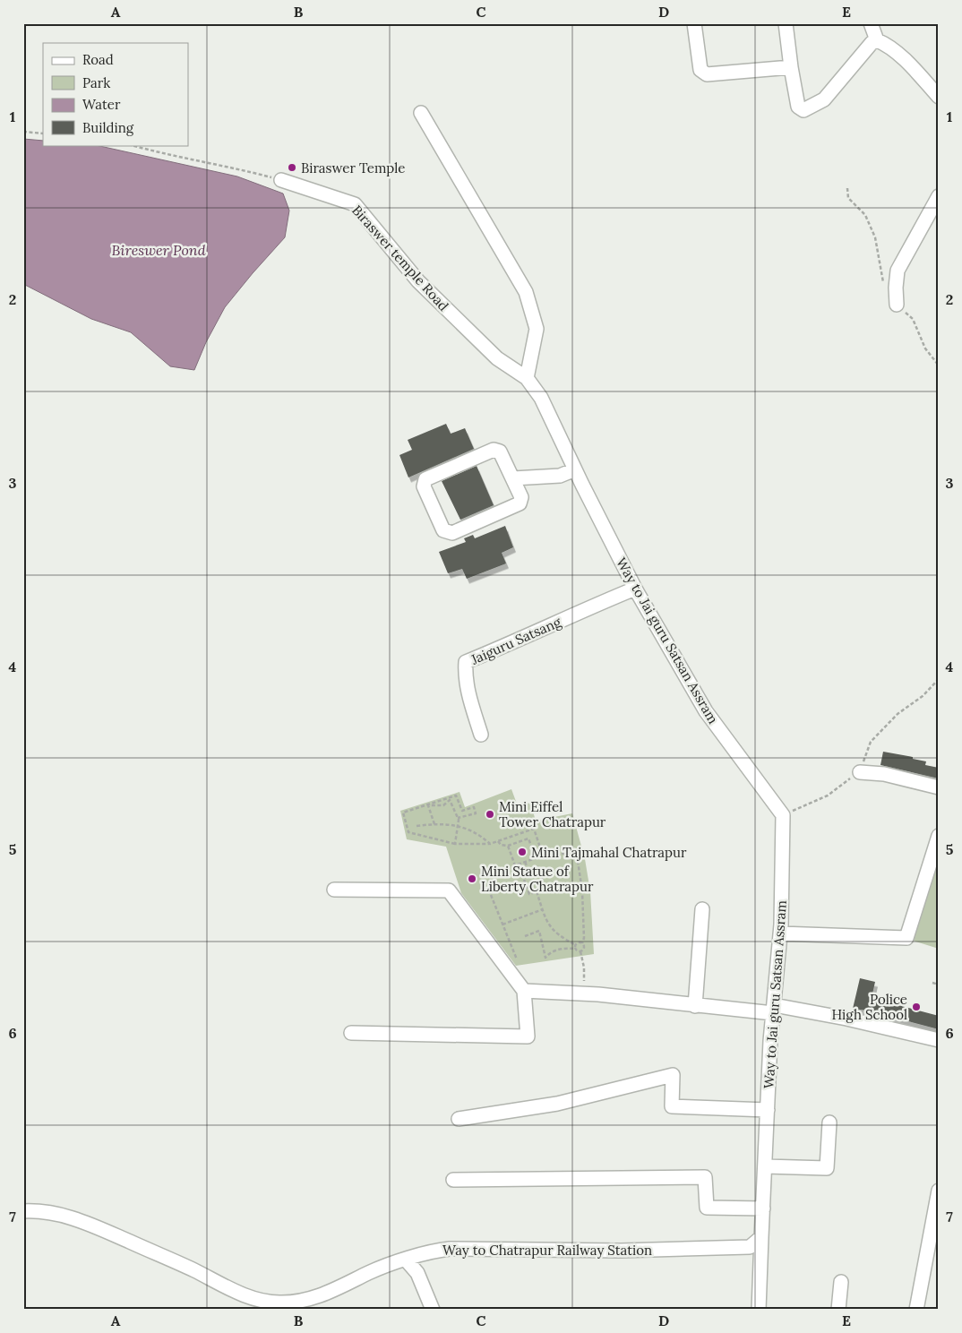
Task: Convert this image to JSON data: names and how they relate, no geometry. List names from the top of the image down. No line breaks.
{"streets":{"street":["Biraswer temple Road","Jaiguru Satsang","Way to Jai guru Satsan Assram","Way to Chatrapur Railway Station"]},"crossings":[["Biraswer temple Road","Way to Jai guru Satsan Assram"],["Jaiguru Satsang","Way to Jai guru Satsan Assram"],["Way to Jai guru Satsan Assram","Way to Chatrapur Railway Station"]],"water":["Bireswer Pond"],"places":["Biraswer Temple","Mini Eiffel Tower Chatrapur","Mini Tajmahal Chatrapur","Mini Statue of Liberty Chatrapur","Police High School"],"legend":["Road","Park","Water","Building"],"grid":{"columns":["A","B","C","D","E"],"rows":["1","2","3","4","5","6","7"]}}
